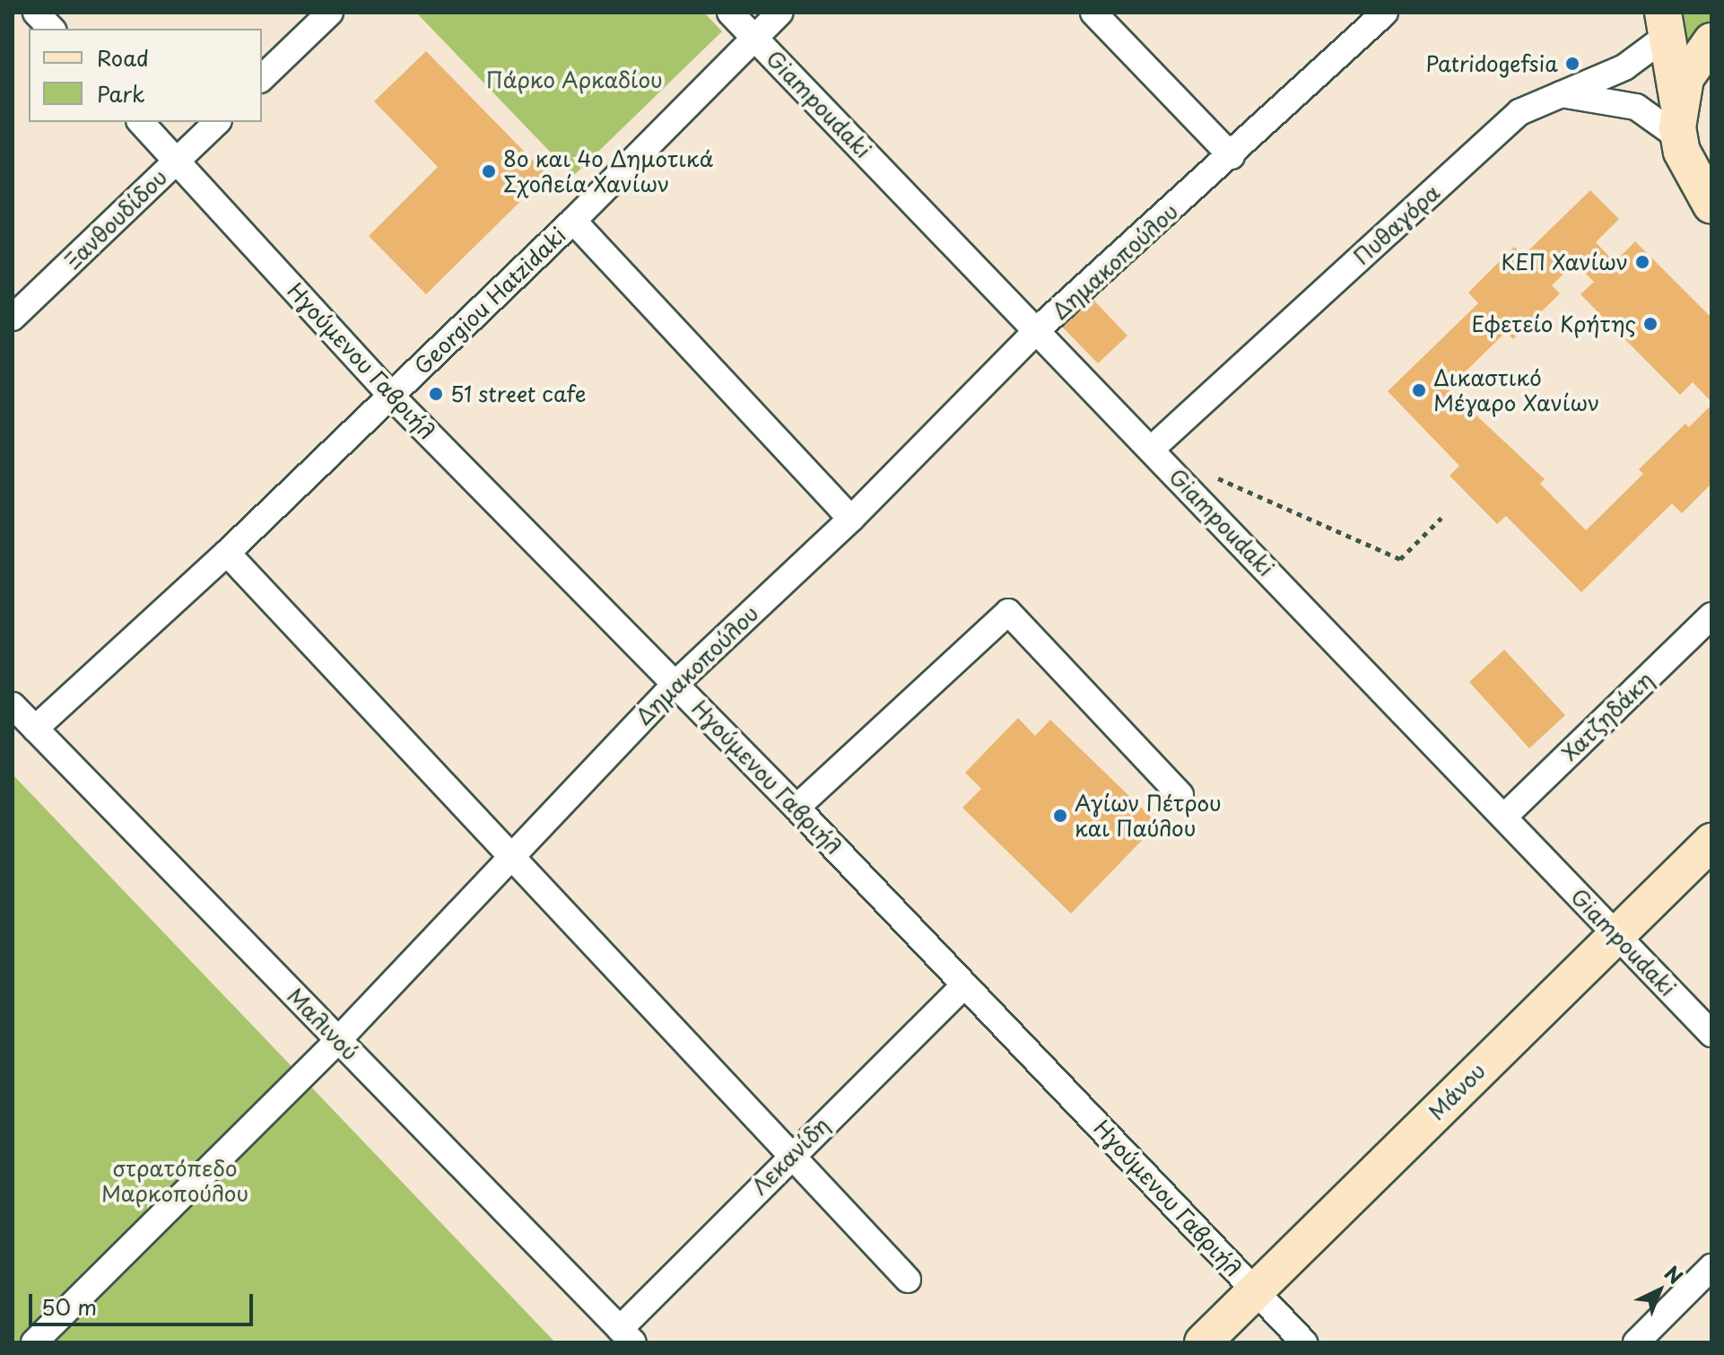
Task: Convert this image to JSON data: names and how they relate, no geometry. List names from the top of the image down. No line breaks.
{"streets":{"street":["Giampoudaki","Ξανθουδίδου","Πυθαγόρα","Δημακοπούλου","Georgiou Hatzidaki","Ηγούμενου Γαβριήλ","Χατζηδάκη","Μαλινού","Μάνου","Λεκανίδη"]},"crossings":[["Giampoudaki","Πυθαγόρα"],["Giampoudaki","Δημακοπούλου"],["Giampoudaki","Georgiou Hatzidaki"],["Giampoudaki","Χατζηδάκη"],["Giampoudaki","Μάνου"],["Ξανθουδίδου","Ηγούμενου Γαβριήλ"],["Δημακοπούλου","Ηγούμενου Γαβριήλ"],["Δημακοπούλου","Μαλινού"],["Georgiou Hatzidaki","Ηγούμενου Γαβριήλ"],["Georgiou Hatzidaki","Μαλινού"],["Ηγούμενου Γαβριήλ","Μάνου"],["Ηγούμενου Γαβριήλ","Λεκανίδη"],["Μαλινού","Λεκανίδη"]],"parks":["Πάρκο Αρκαδίου","στρατόπεδο Μαρκοπούλου"],"places":["Patridogefsia","8ο και 4ο Δημοτικά Σχολεία Χανίων","ΚΕΠ Χανίων","Εφετείο Κρήτης","Δικαστικό Μέγαρο Χανίων","51 street cafe","Αγίων Πέτρου και Παύλου"],"legend":["Road","Park"],"scale_bar":"50 m","north":"top right"}
